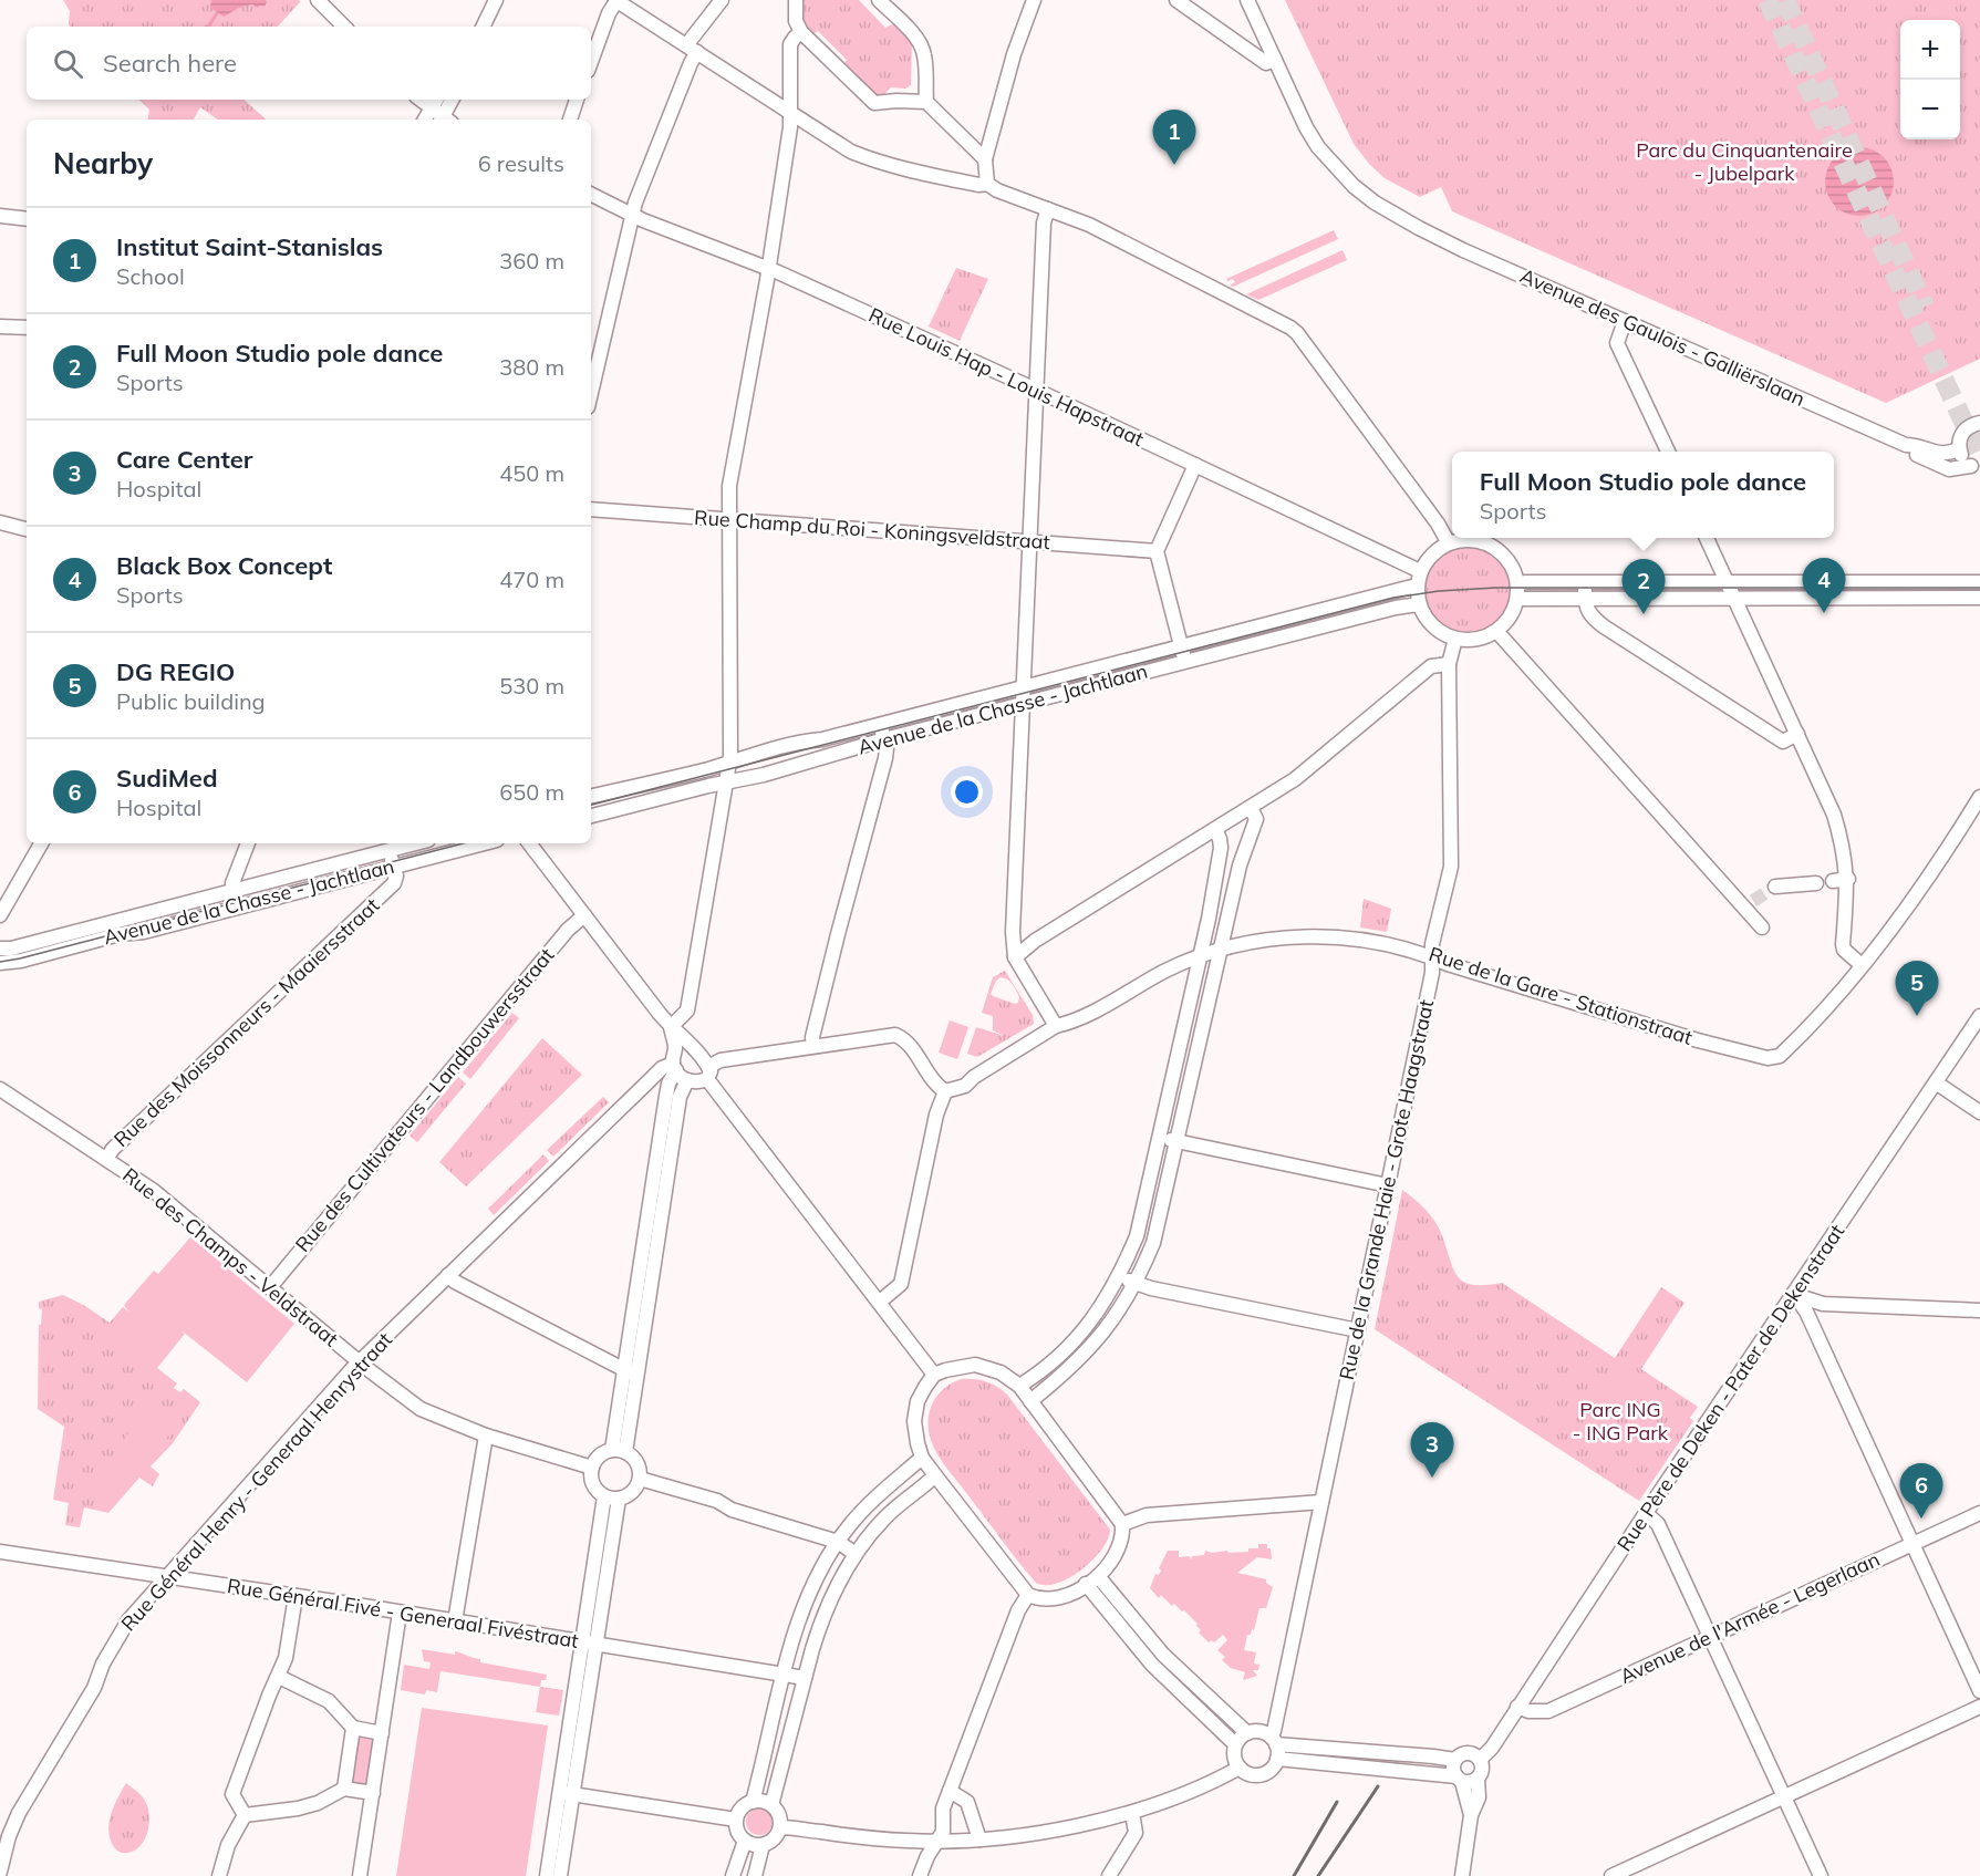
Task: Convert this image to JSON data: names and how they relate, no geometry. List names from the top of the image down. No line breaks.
{"streets":{"street":["Avenue des Gaulois - Galliërslaan","Rue Louis Hap - Louis Hapstraat","Rue Champ du Roi - Koningsveldstraat","Avenue de la Chasse - Jachtlaan","Rue de la Gare - Stationstraat","Rue des Moissonneurs - Maaiersstraat","Rue des Cultivateurs - Landbouwersstraat","Rue de la Grande Haie - Grote Haagstraat","Rue des Champs - Veldstraat","Rue Père de Deken - Pater de Dekenstraat","Rue Général Henry - Generaal Henrystraat","Rue Général Fivé - Generaal Fivéstraat","Avenue de l'Armée - Legerlaan"]},"crossings":[["Rue Louis Hap - Louis Hapstraat","Avenue de la Chasse - Jachtlaan"],["Rue Louis Hap - Louis Hapstraat","Rue de la Grande Haie - Grote Haagstraat"],["Avenue de la Chasse - Jachtlaan","Rue des Moissonneurs - Maaiersstraat"],["Avenue de la Chasse - Jachtlaan","Rue de la Grande Haie - Grote Haagstraat"],["Rue de la Gare - Stationstraat","Rue de la Grande Haie - Grote Haagstraat"],["Rue des Moissonneurs - Maaiersstraat","Rue des Champs - Veldstraat"],["Rue des Cultivateurs - Landbouwersstraat","Rue des Champs - Veldstraat"],["Rue des Champs - Veldstraat","Rue Général Henry - Generaal Henrystraat"],["Rue Père de Deken - Pater de Dekenstraat","Avenue de l'Armée - Legerlaan"],["Rue Général Henry - Generaal Henrystraat","Rue Général Fivé - Generaal Fivéstraat"]],"parks":["Parc du Cinquantenaire - Jubelpark","Parc ING - ING Park"],"page":{"map_buttons":["+","−"],"search":"Search here","pins":["1","4","2","5","3","6"],"heading":["Nearby","6 results"],"list":[{"mark":"1","name":"Institut Saint-Stanislas","note":"School","value":"360 m"},{"mark":"2","name":"Full Moon Studio pole dance","note":"Sports","value":"380 m"},{"mark":"3","name":"Care Center","note":"Hospital","value":"450 m"},{"mark":"4","name":"Black Box Concept","note":"Sports","value":"470 m"},{"mark":"5","name":"DG REGIO","note":"Public building","value":"530 m"},{"mark":"6","name":"SudiMed","note":"Hospital","value":"650 m"}],"popup":["Full Moon Studio pole dance","Sports"]}}
